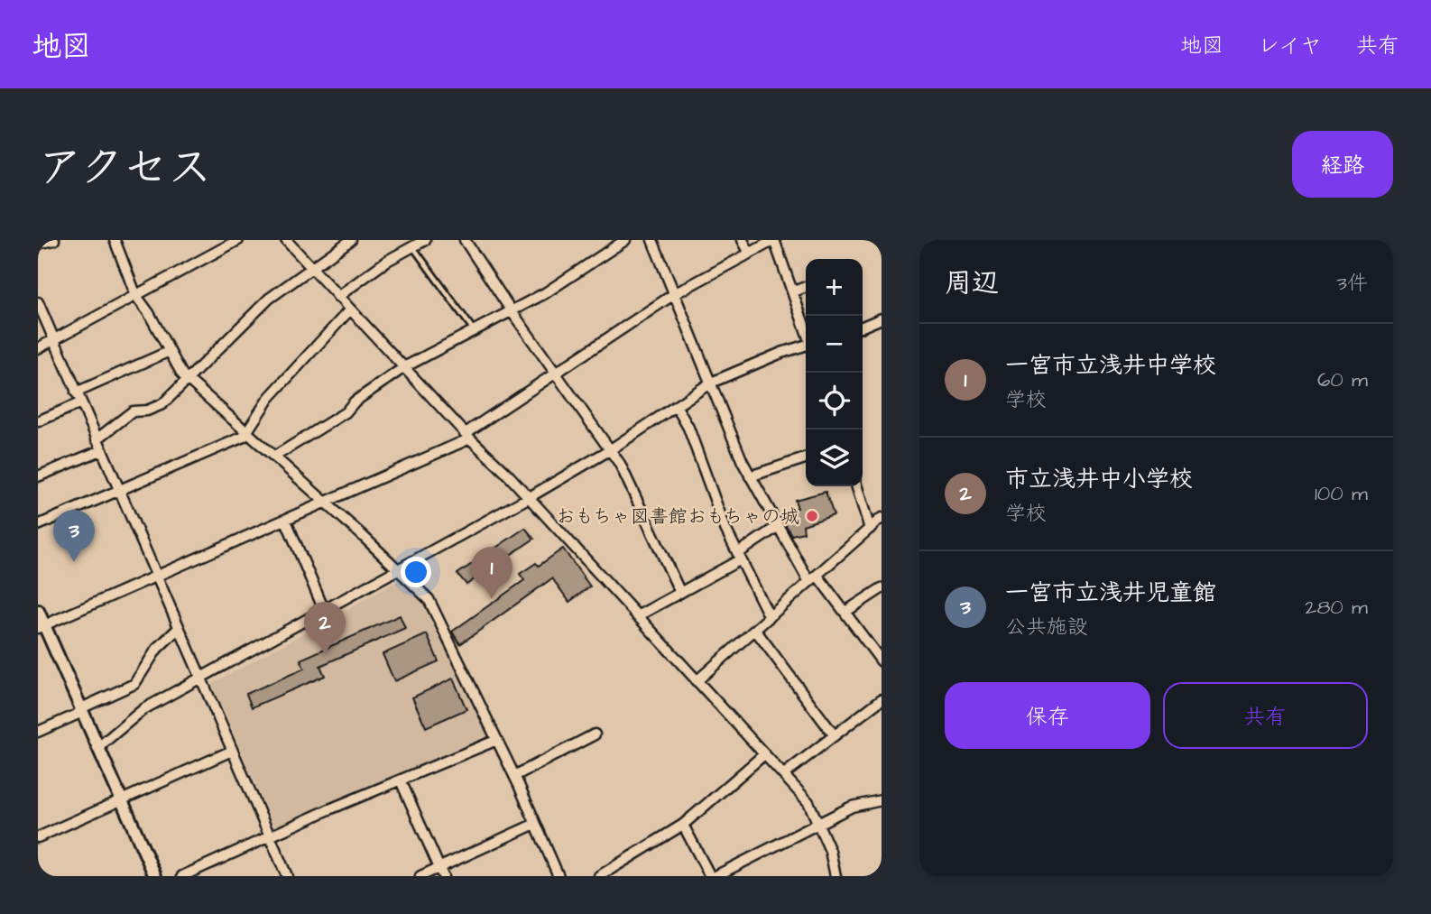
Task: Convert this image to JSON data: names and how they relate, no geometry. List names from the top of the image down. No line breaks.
{"places":["おもちゃ図書館おもちゃの城"],"page":{"header":"地図","nav":["地図","レイヤ","共有"],"title":"アクセス","buttons":["経路",["保存","共有"]],"heading":["周辺","3件"],"map_buttons":["+","−"],"list":[{"mark":"1","name":"一宮市立浅井中学校","note":"学校","value":"60 m"},{"mark":"2","name":"市立浅井中小学校","note":"学校","value":"100 m"},{"mark":"3","name":"一宮市立浅井児童館","note":"公共施設","value":"280 m"}],"pins":["3","1","2"]}}
